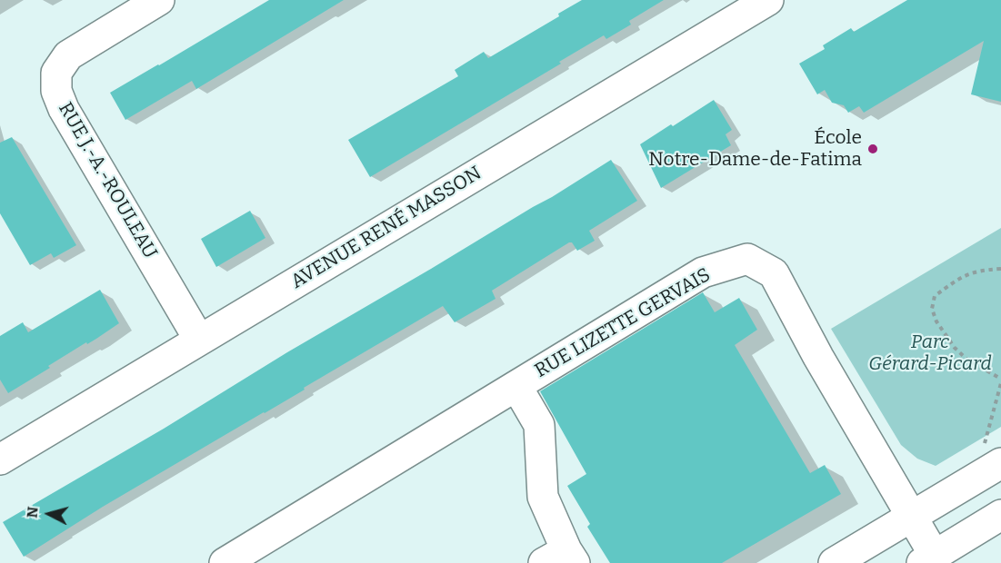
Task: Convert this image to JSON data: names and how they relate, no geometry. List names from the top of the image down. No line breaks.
{"streets":{"street":["RUE J.-A.-ROULEAU","AVENUE RENÉ MASSON","RUE LIZETTE GERVAIS"]},"crossings":[["RUE J.-A.-ROULEAU","AVENUE RENÉ MASSON"]],"parks":["Parc Gérard-Picard"],"places":["École Notre-Dame-de-Fatima"],"north":"left"}
